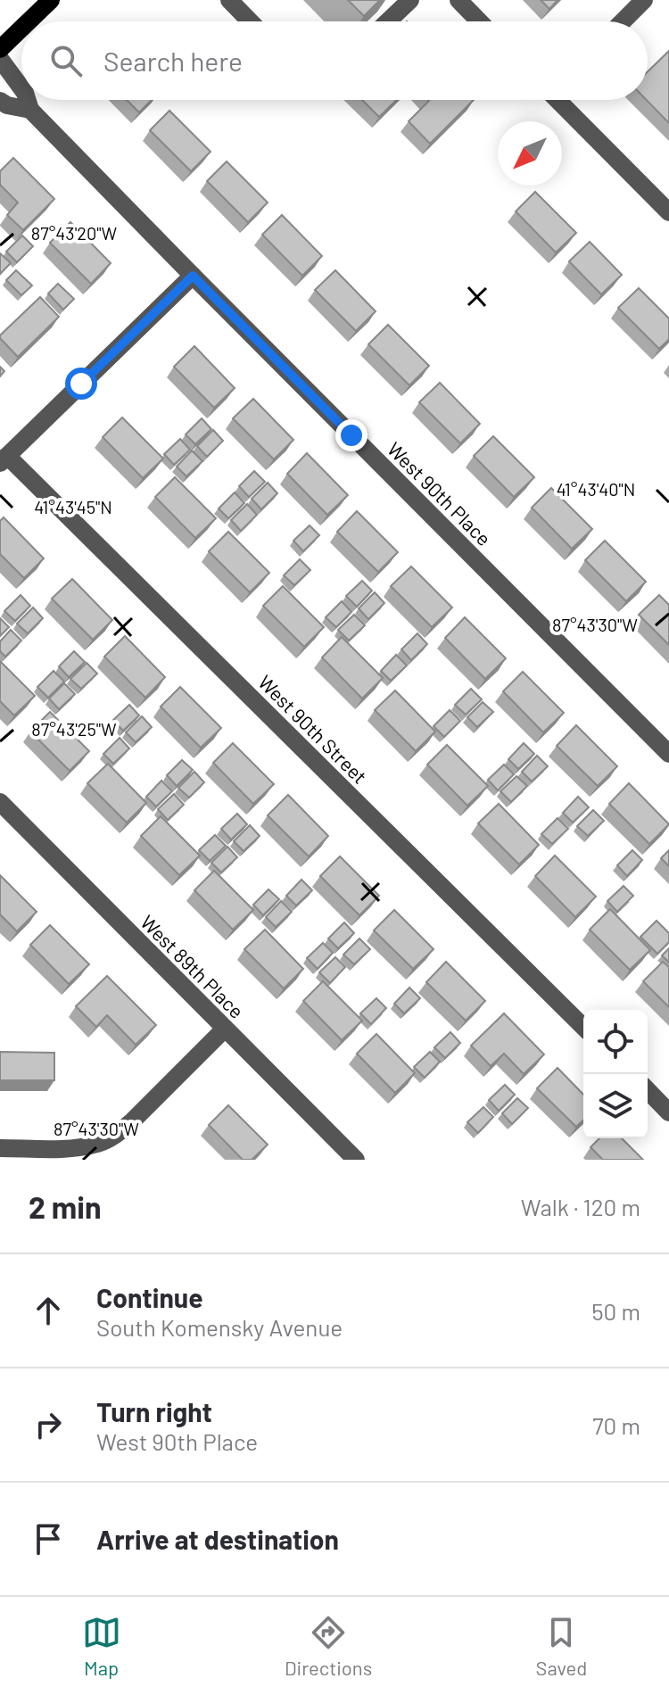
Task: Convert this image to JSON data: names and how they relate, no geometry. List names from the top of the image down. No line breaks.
{"streets":{"street":["West 90th Place","West 90th Street","West 89th Place"]},"north":"bottom left","page":{"search":"Search here","heading":["2 min","Walk · 120 m"],"list":[["Continue","South Komensky Avenue","50 m"],["Turn right","West 90th Place","70 m"],"Arrive at destination"],"nav":["Map","Directions","Saved"]},"coordinates":["87°43'20\"W","41°43'40\"N","41°43'45\"N","87°43'30\"W","87°43'25\"W"]}
